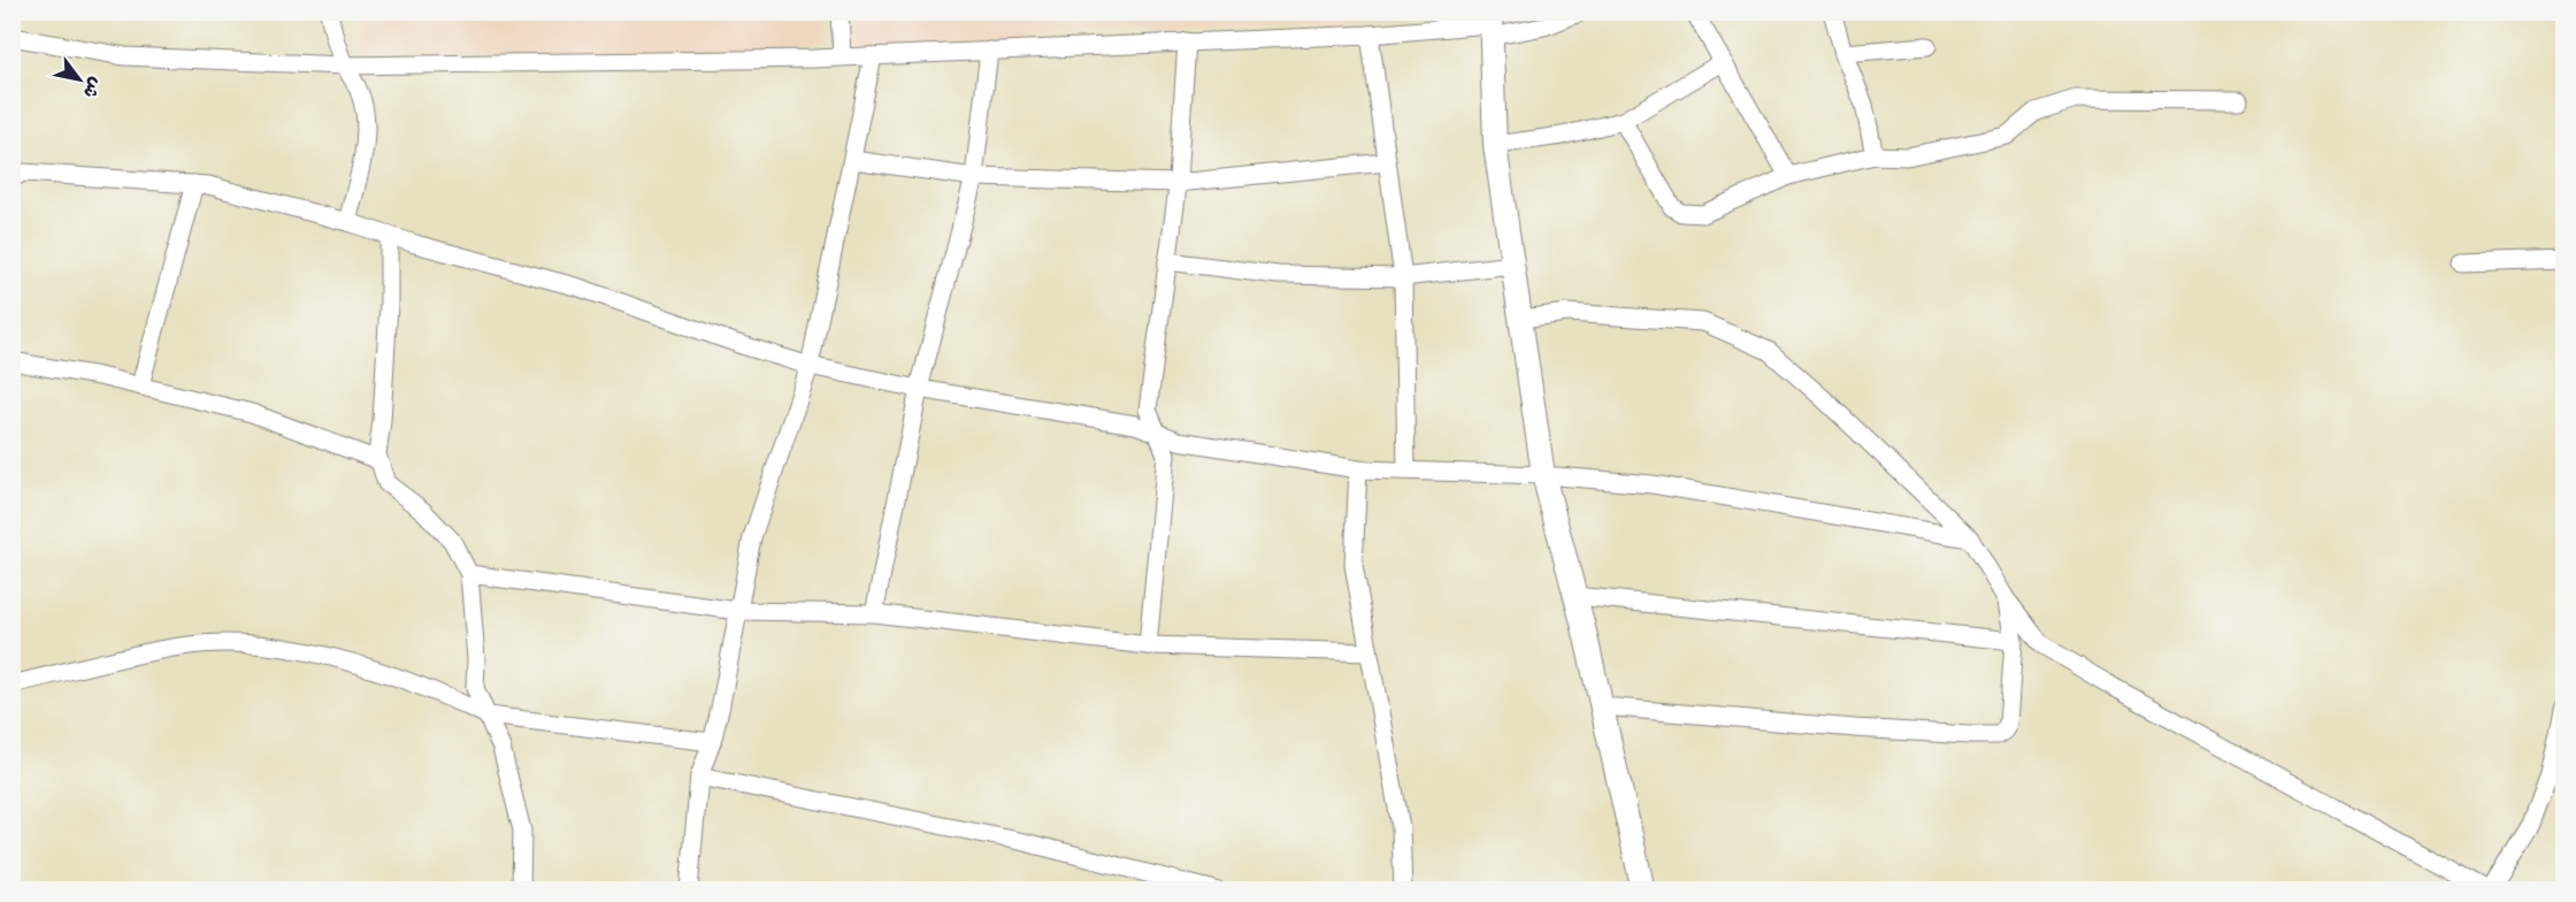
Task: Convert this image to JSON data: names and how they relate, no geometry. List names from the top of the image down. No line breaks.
{"north":"bottom right"}
